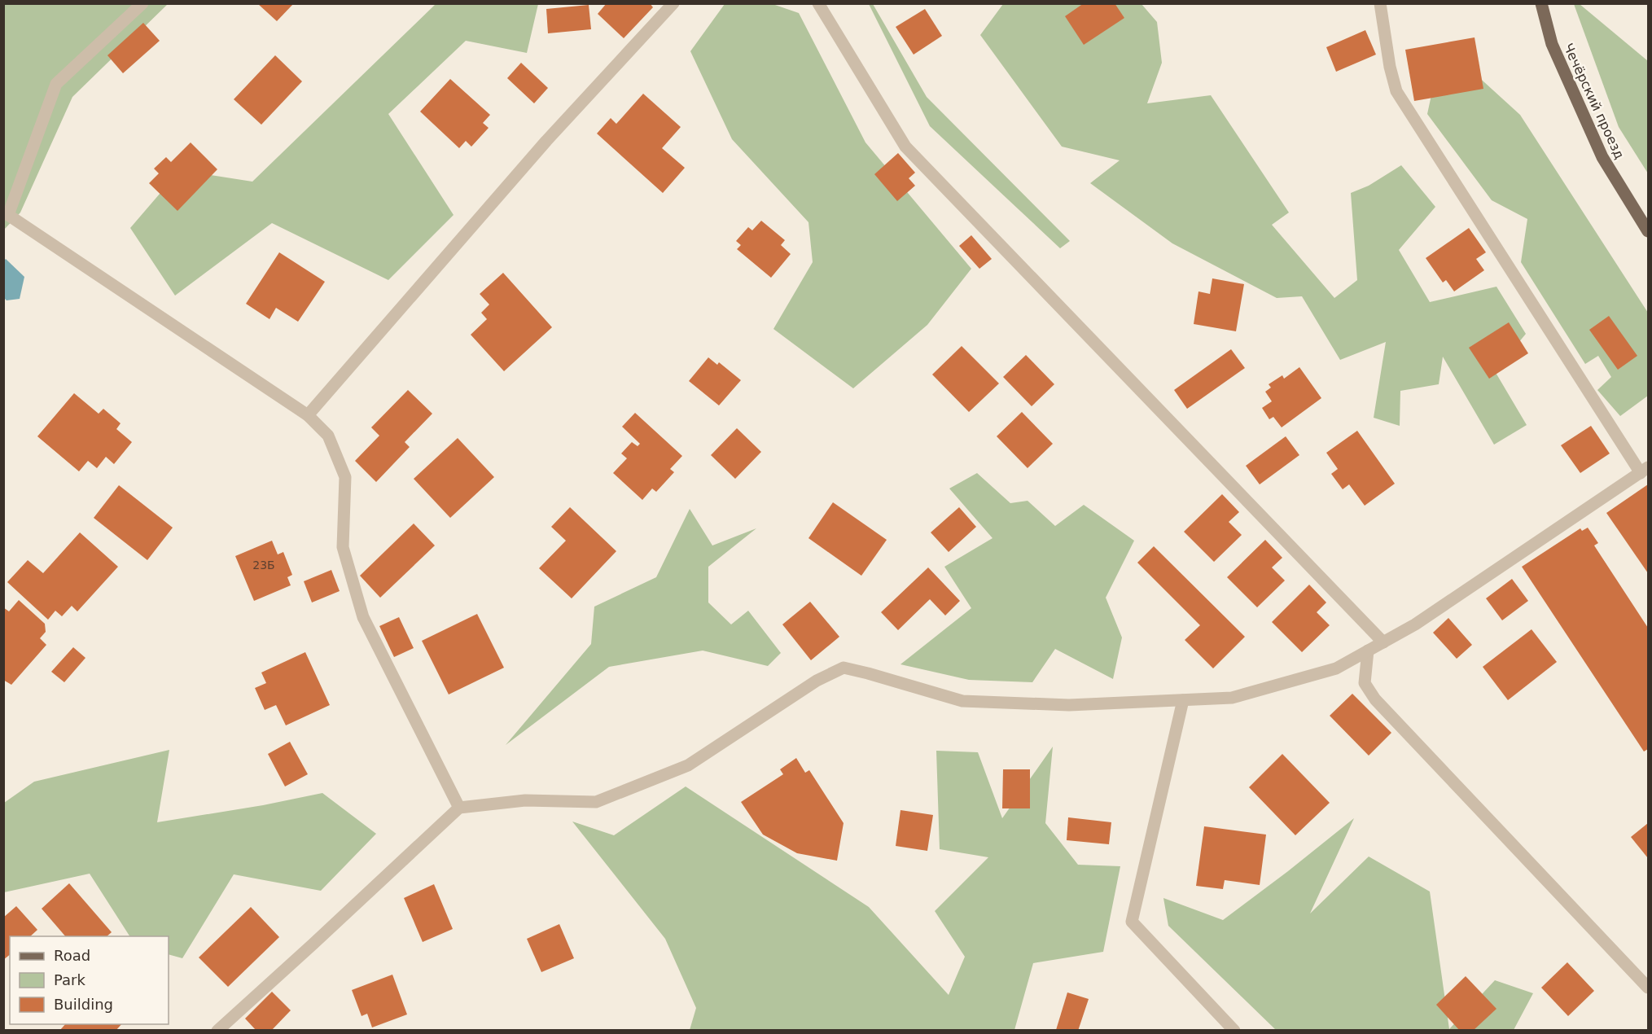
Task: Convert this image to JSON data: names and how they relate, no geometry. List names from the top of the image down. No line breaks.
{"streets":{"main road":["Чечёрский проезд"]},"house_numbers":["23Б"],"legend":["Road","Park","Building"]}
